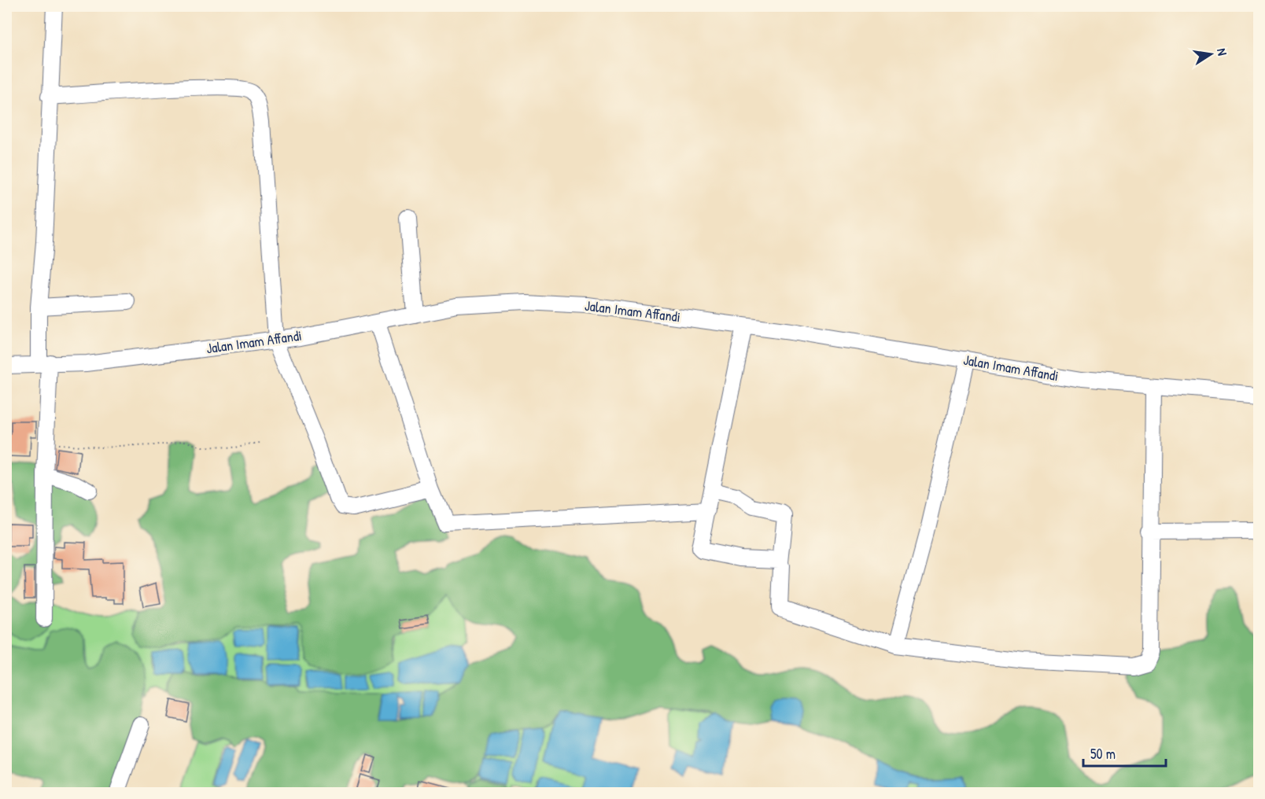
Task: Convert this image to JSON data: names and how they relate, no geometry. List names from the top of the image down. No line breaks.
{"streets":{"street":["Jalan Imam Affandi"]},"scale_bar":"50 m","north":"right"}
